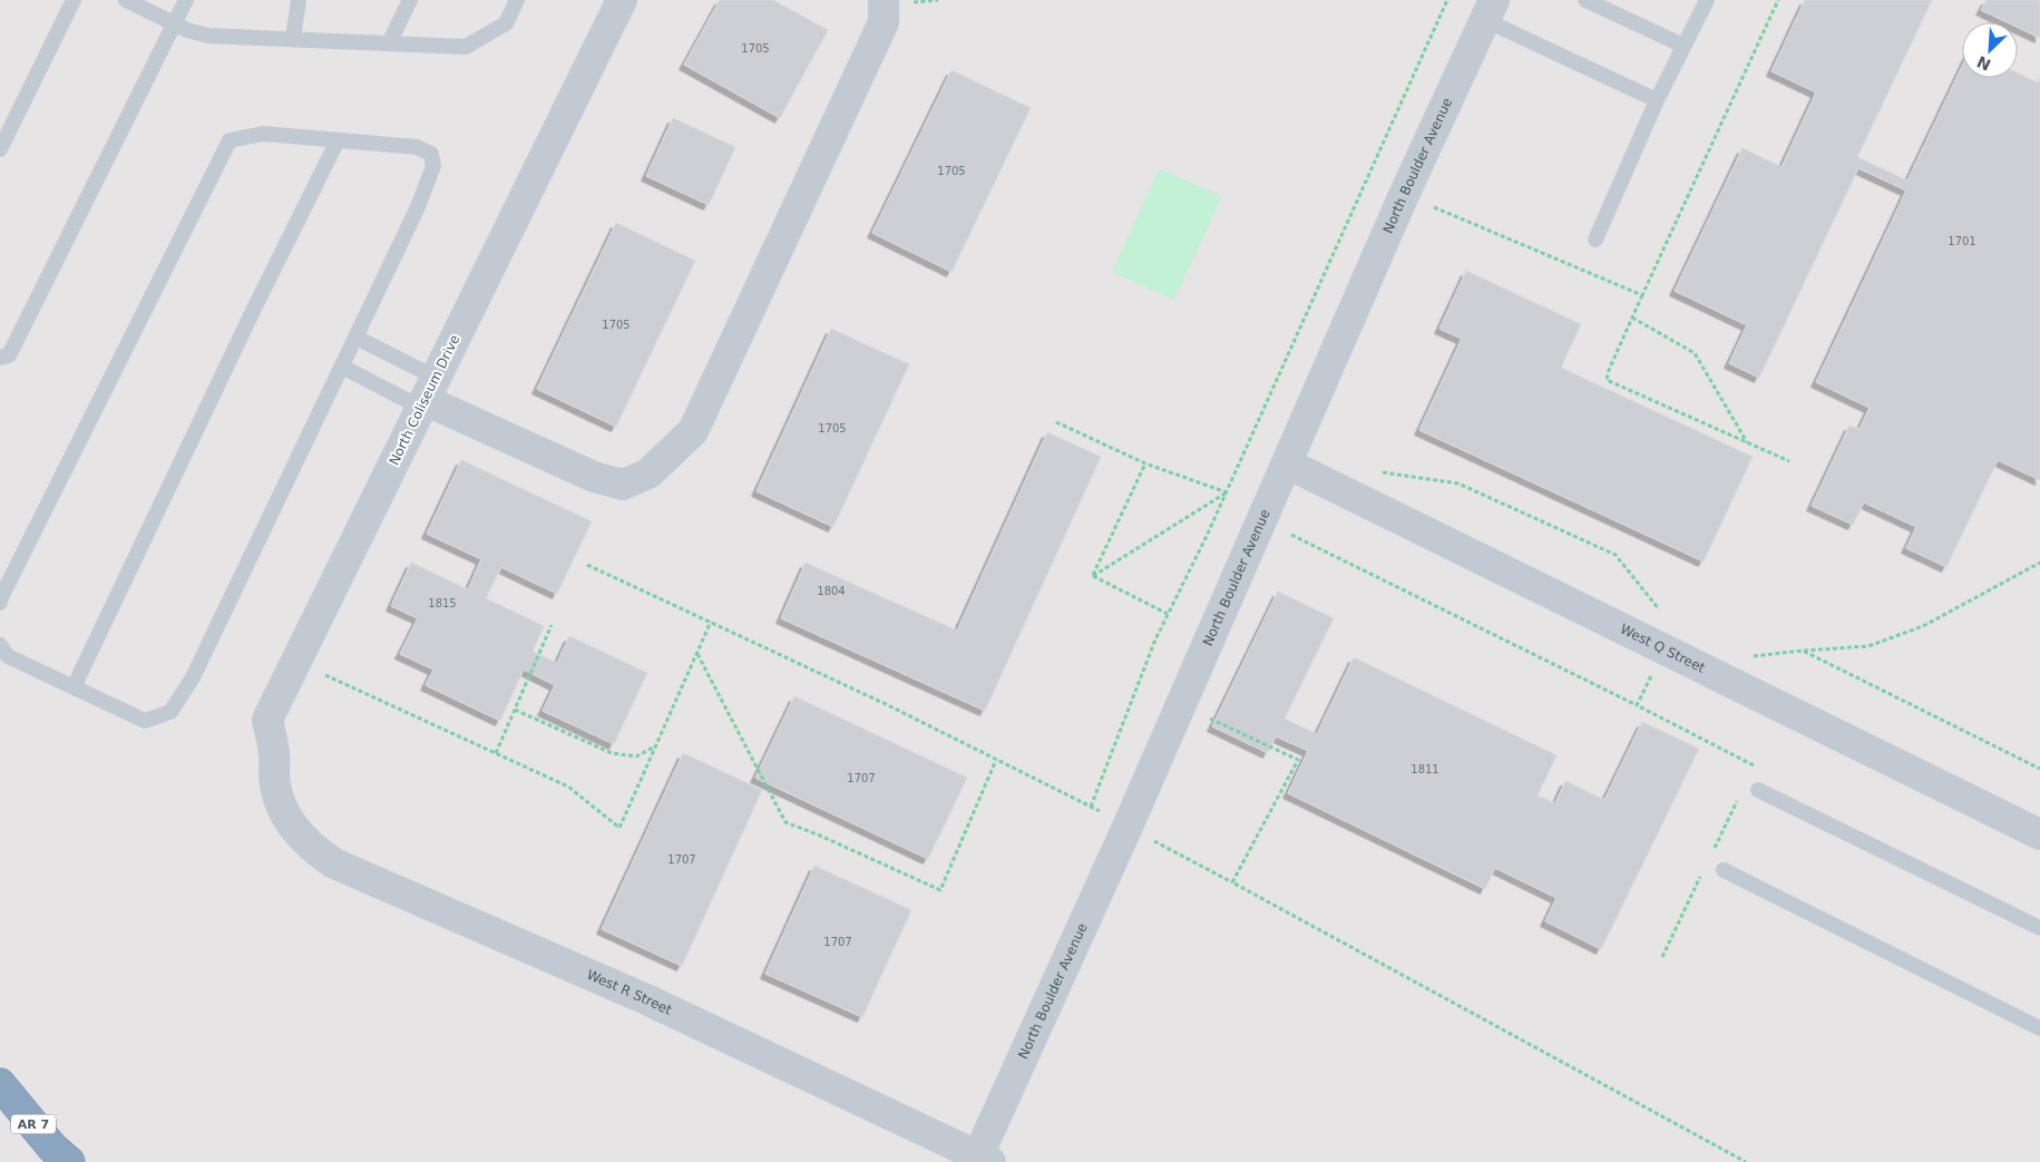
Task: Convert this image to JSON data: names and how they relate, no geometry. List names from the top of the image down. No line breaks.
{"streets":{"highway":["AR 7"],"street":["North Boulder Avenue","North Coliseum Drive","West Q Street","West R Street"]},"crossings":[["North Boulder Avenue","West Q Street"],["North Boulder Avenue","West R Street"],["North Coliseum Drive","West R Street"]],"house_numbers":["1705","1705","1701","1705","1705","1804","1815","1811","1707","1707","1707"],"north":"bottom left"}
